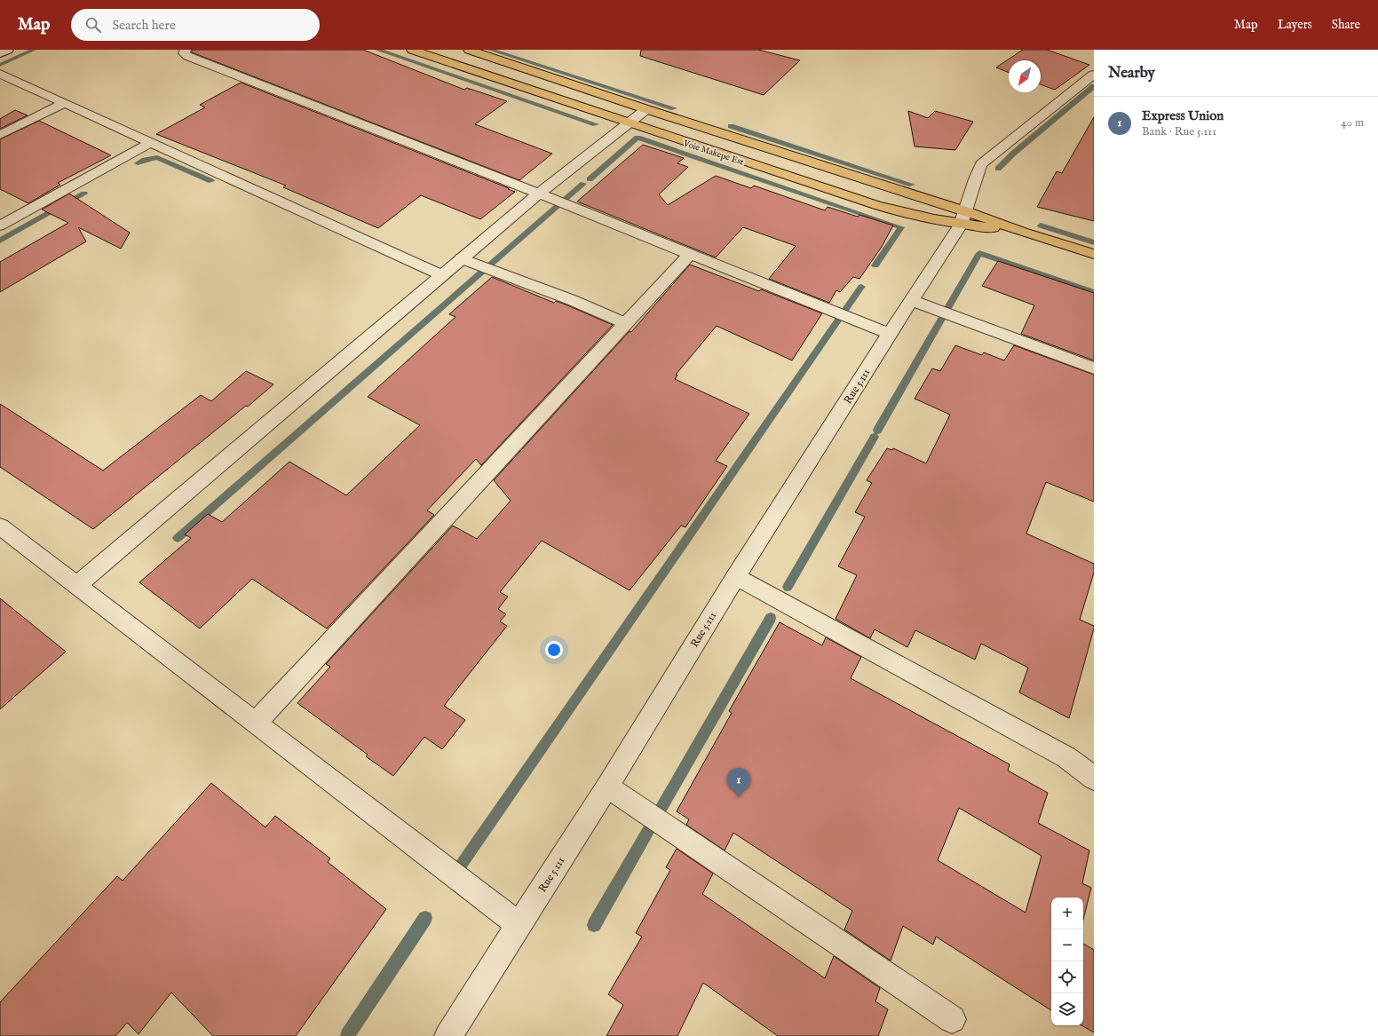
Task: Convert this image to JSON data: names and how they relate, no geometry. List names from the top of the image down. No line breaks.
{"streets":{"main road":["Voie Makepe Est"],"street":["Rue 5.111"]},"crossings":[["Voie Makepe Est","Rue 5.111"]],"north":"bottom left","page":{"header":"Map","search":"Search here","nav":["Map","Layers","Share"],"heading":"Nearby","list":[{"mark":"1","name":"Express Union","note":"Bank · Rue 5.111","value":"40 m"}],"pins":"1","map_buttons":["+","−"]}}
